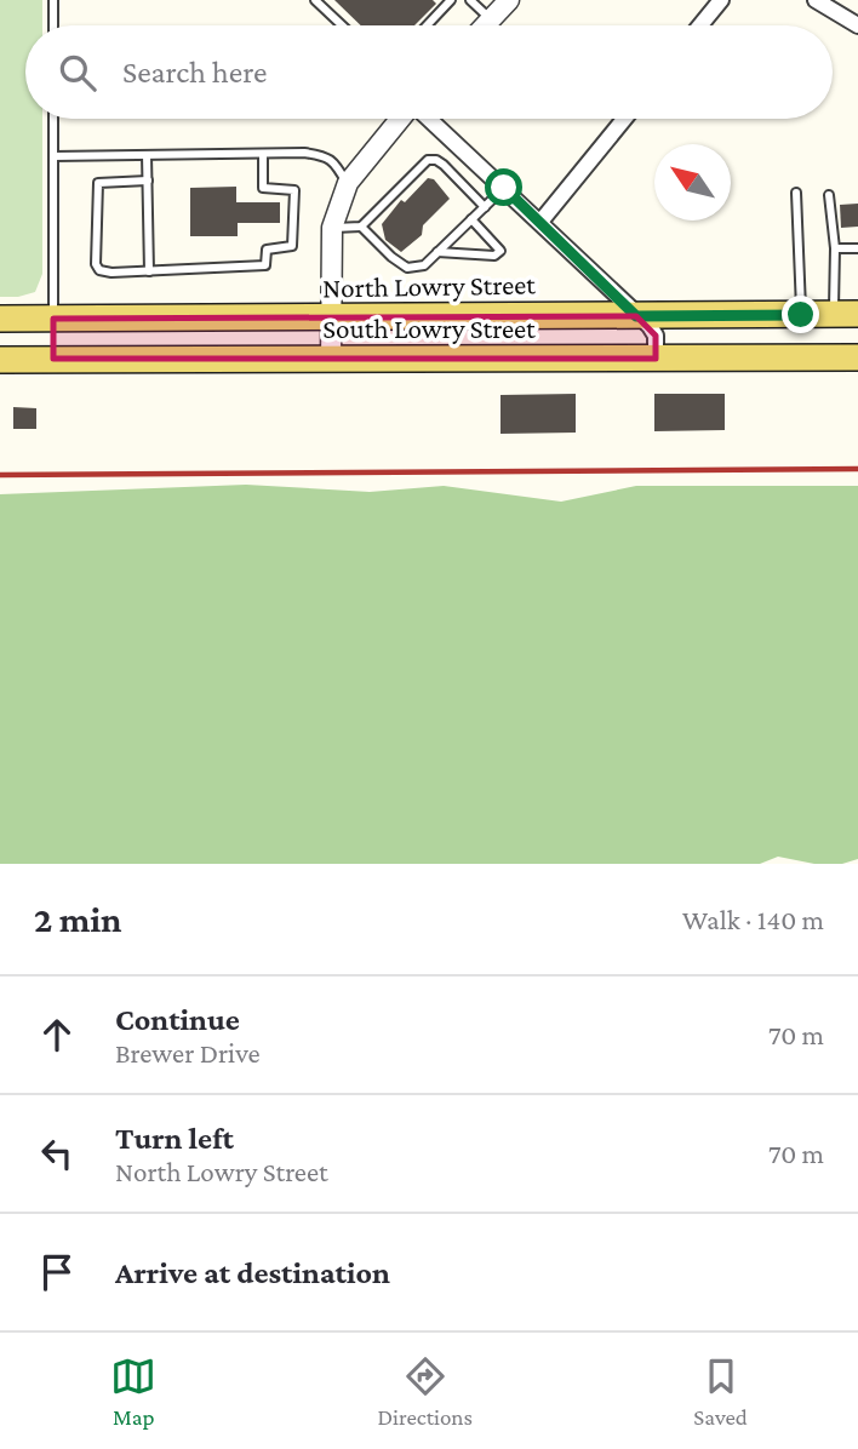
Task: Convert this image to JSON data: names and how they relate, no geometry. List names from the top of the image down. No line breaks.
{"streets":{"main road":["North Lowry Street","South Lowry Street"]},"north":"top left","page":{"search":"Search here","heading":["2 min","Walk · 140 m"],"list":[["Continue","Brewer Drive","70 m"],["Turn left","North Lowry Street","70 m"],"Arrive at destination"],"nav":["Map","Directions","Saved"]}}
